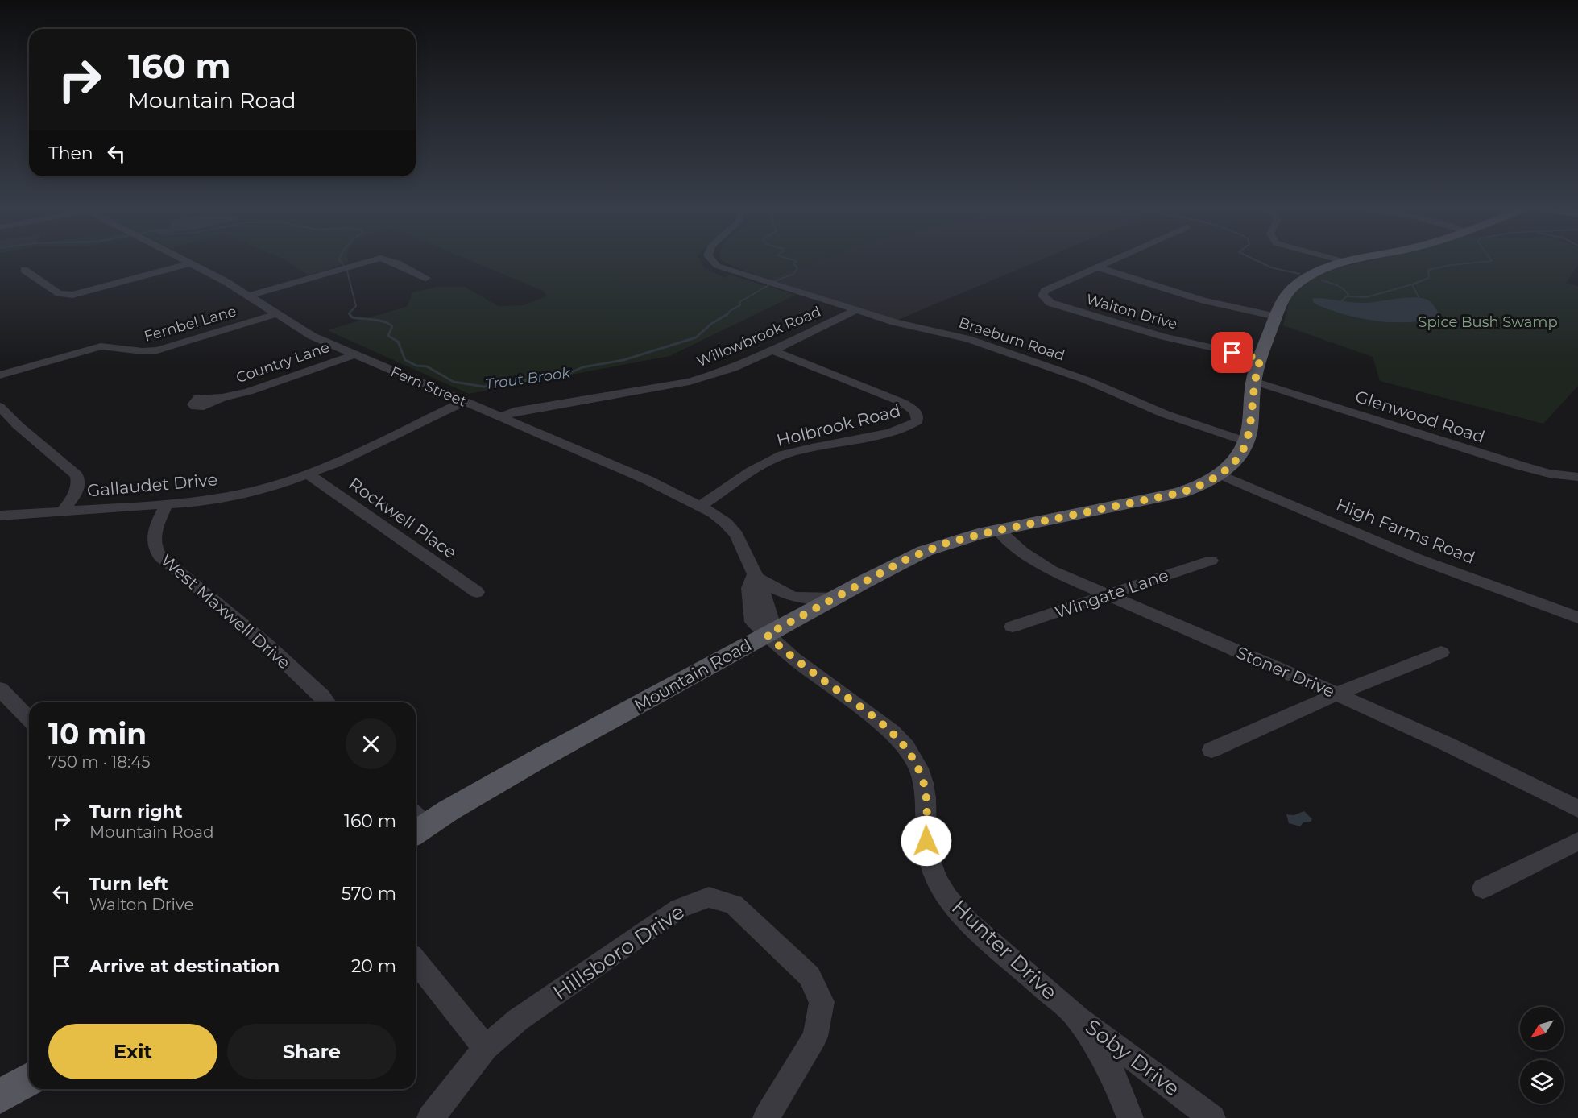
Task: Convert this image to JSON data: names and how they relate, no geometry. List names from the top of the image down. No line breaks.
{"streets":{"main road":["Mountain Road"],"street":["Walton Drive","Fernbel Lane","Willowbrook Road","Braeburn Road","Country Lane","Fern Street","Glenwood Road","Holbrook Road","Gallaudet Drive","Rockwell Place","High Farms Road","Wingate Lane","West Maxwell Drive","Stoner Drive","Hunter Drive","Hillsboro Drive","Soby Drive"]},"crossings":[["Walton Drive","Mountain Road"],["Fernbel Lane","Fern Street"],["Willowbrook Road","Braeburn Road"],["Willowbrook Road","Fern Street"],["Willowbrook Road","Holbrook Road"],["Braeburn Road","Mountain Road"],["Country Lane","Fern Street"],["Fern Street","Holbrook Road"],["Fern Street","Gallaudet Drive"],["Glenwood Road","Mountain Road"],["Gallaudet Drive","Rockwell Place"],["Gallaudet Drive","West Maxwell Drive"],["High Farms Road","Mountain Road"],["Wingate Lane","Stoner Drive"],["Stoner Drive","Mountain Road"],["Mountain Road","Hunter Drive"],["Hunter Drive","Soby Drive"]],"water":["Trout Brook"],"parks":["Spice Bush Swamp"],"north":"bottom left","page":{"turn":["160 m","Mountain Road"],"then":"Then","heading":["10 min","750 m · 18:45"],"list":[{"name":"Turn right","note":"Mountain Road","value":"160 m"},{"name":"Turn left","note":"Walton Drive","value":"570 m"},{"name":"Arrive at destination","value":"20 m"}],"buttons":["Exit","Share"]}}
